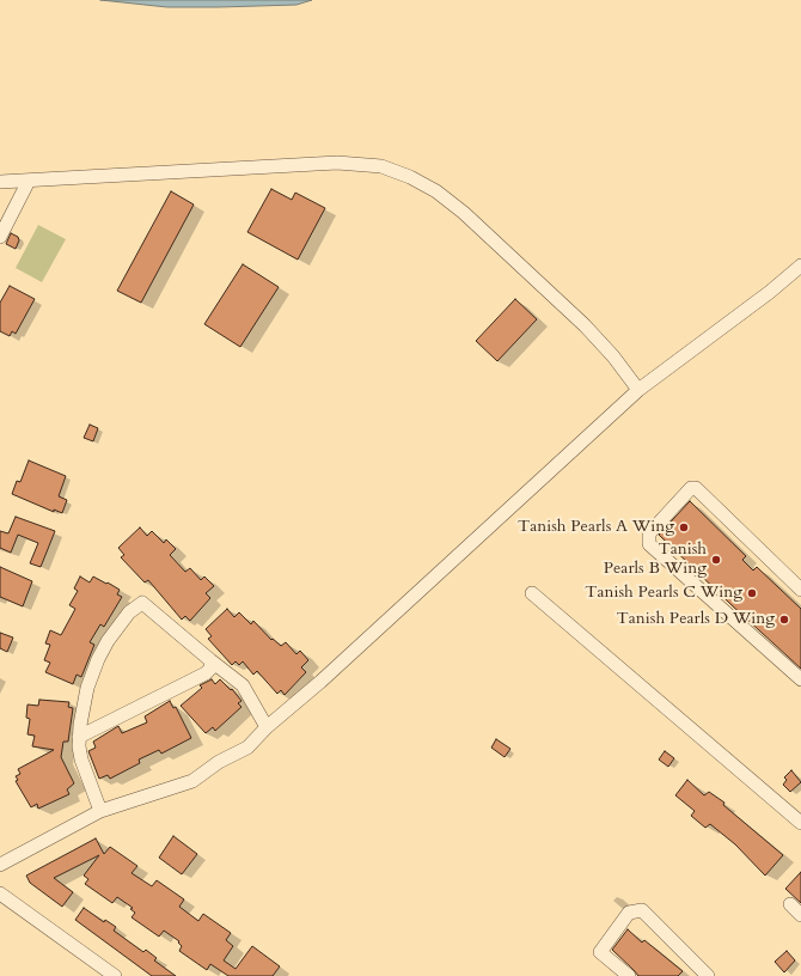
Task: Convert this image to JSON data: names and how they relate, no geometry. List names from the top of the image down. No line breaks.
{"places":["Tanish Pearls A Wing","Tanish Pearls B Wing","Tanish Pearls C Wing","Tanish Pearls D Wing"]}
